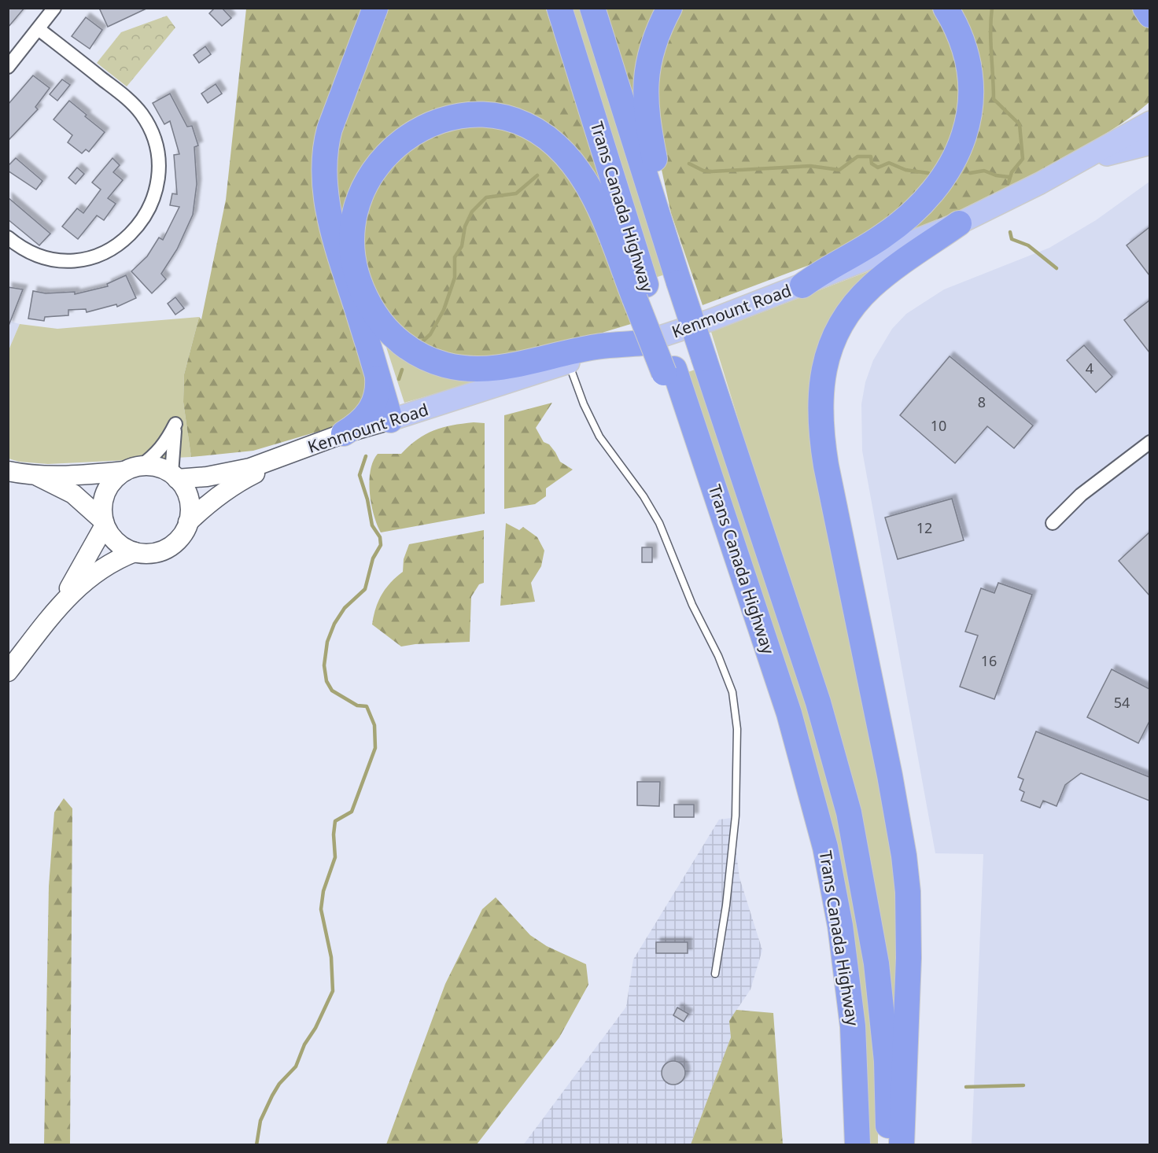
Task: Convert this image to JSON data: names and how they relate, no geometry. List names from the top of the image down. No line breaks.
{"streets":{"highway":["Trans Canada Highway"],"main road":["Kenmount Road"]},"house_numbers":["4","8","10","12","16","54"]}
